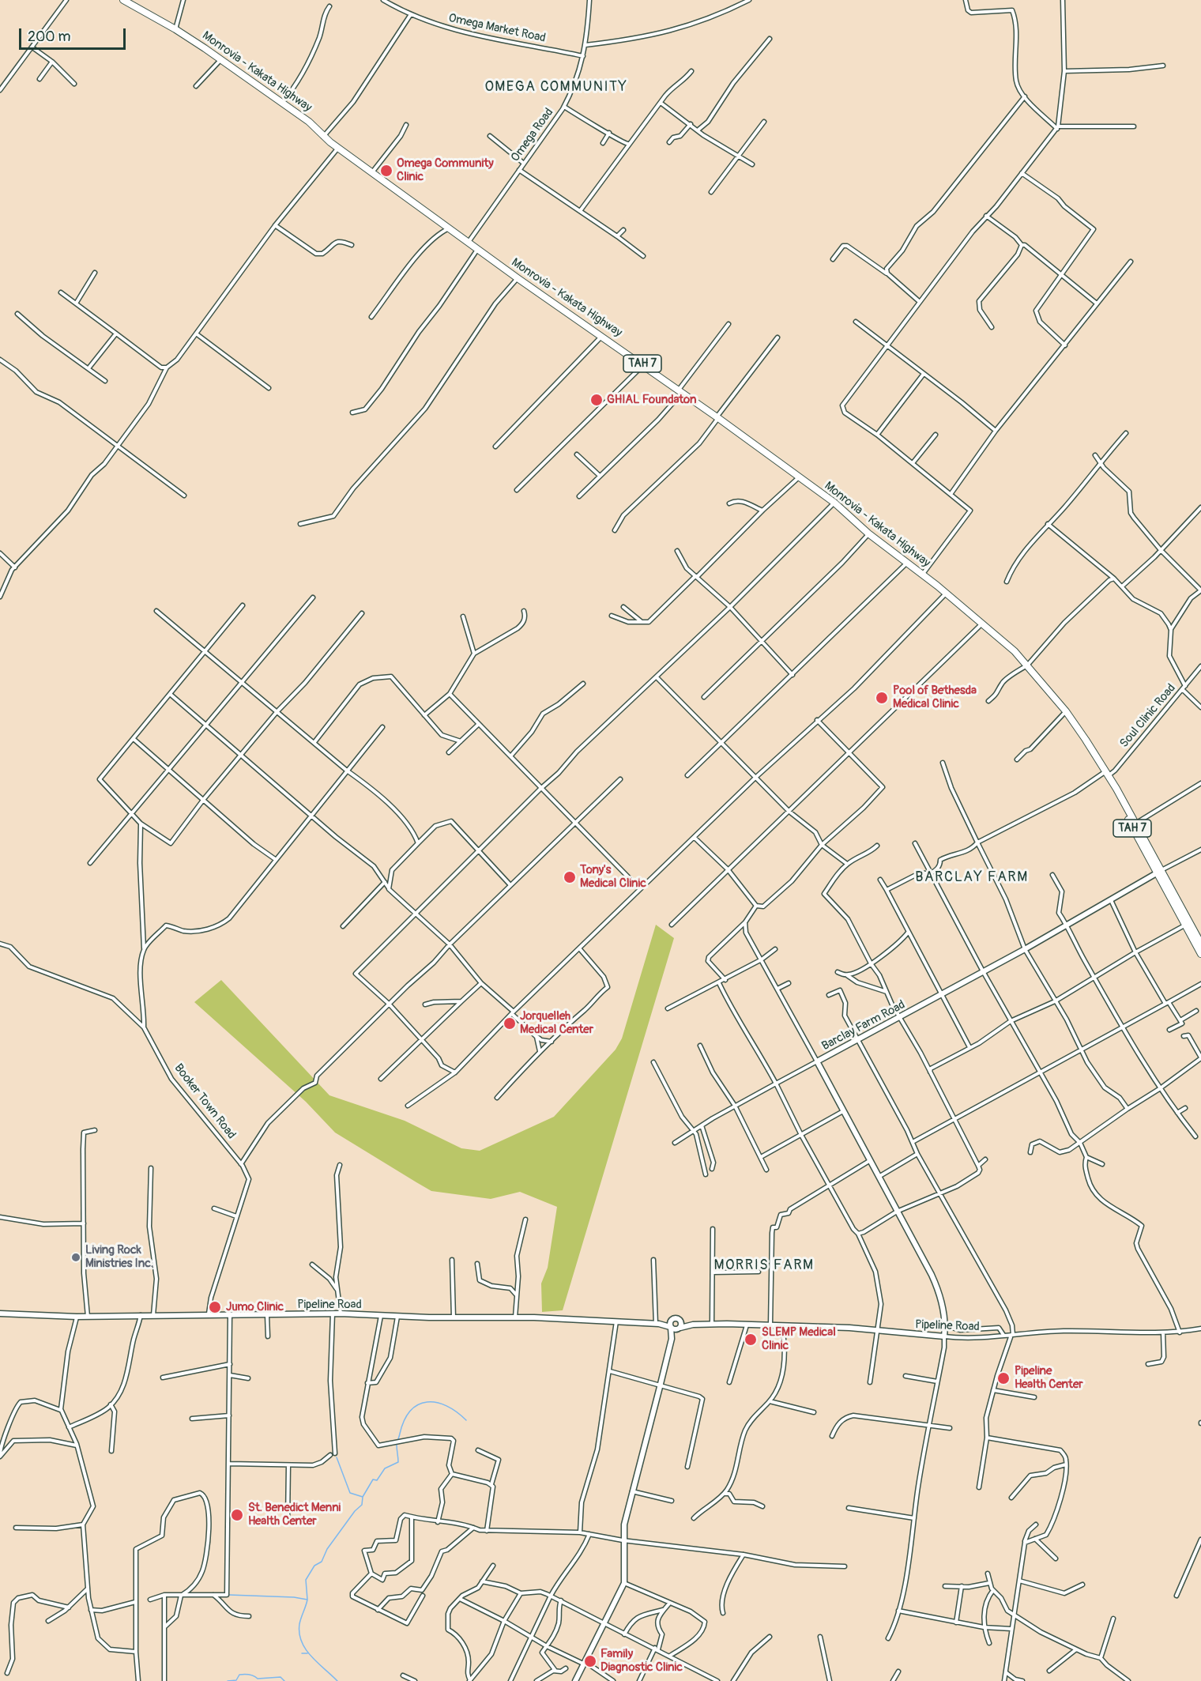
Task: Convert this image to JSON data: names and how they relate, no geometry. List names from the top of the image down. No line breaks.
{"streets":{"highway":["Monrovia - Kakata Highway","TAH 7"],"street":["Omega Market Road","Omega Road","Soul Clinic Road","Barclay Farm Road","Booker Town Road","Pipeline Road"]},"crossings":[["Omega Market Road","Omega Road"],["Monrovia - Kakata Highway","Omega Road"],["Monrovia - Kakata Highway","Soul Clinic Road"],["Monrovia - Kakata Highway","Barclay Farm Road"],["Barclay Farm Road","Pipeline Road"],["Booker Town Road","Pipeline Road"]],"districts":["OMEGA COMMUNITY","BARCLAY FARM","MORRIS FARM"],"places":["Omega Community Clinic","GHIAL Foundaton","Pool of Bethesda Medical Clinic","Tony's Medical Clinic","Jorquelleh Medical Center","Living Rock Ministries Inc.","Jumo Clinic","SLEMP Medical Clinic","Pipeline Health Center","St. Benedict Menni Health Center","Family Diagnostic Clinic"],"scale_bar":"200 m"}
